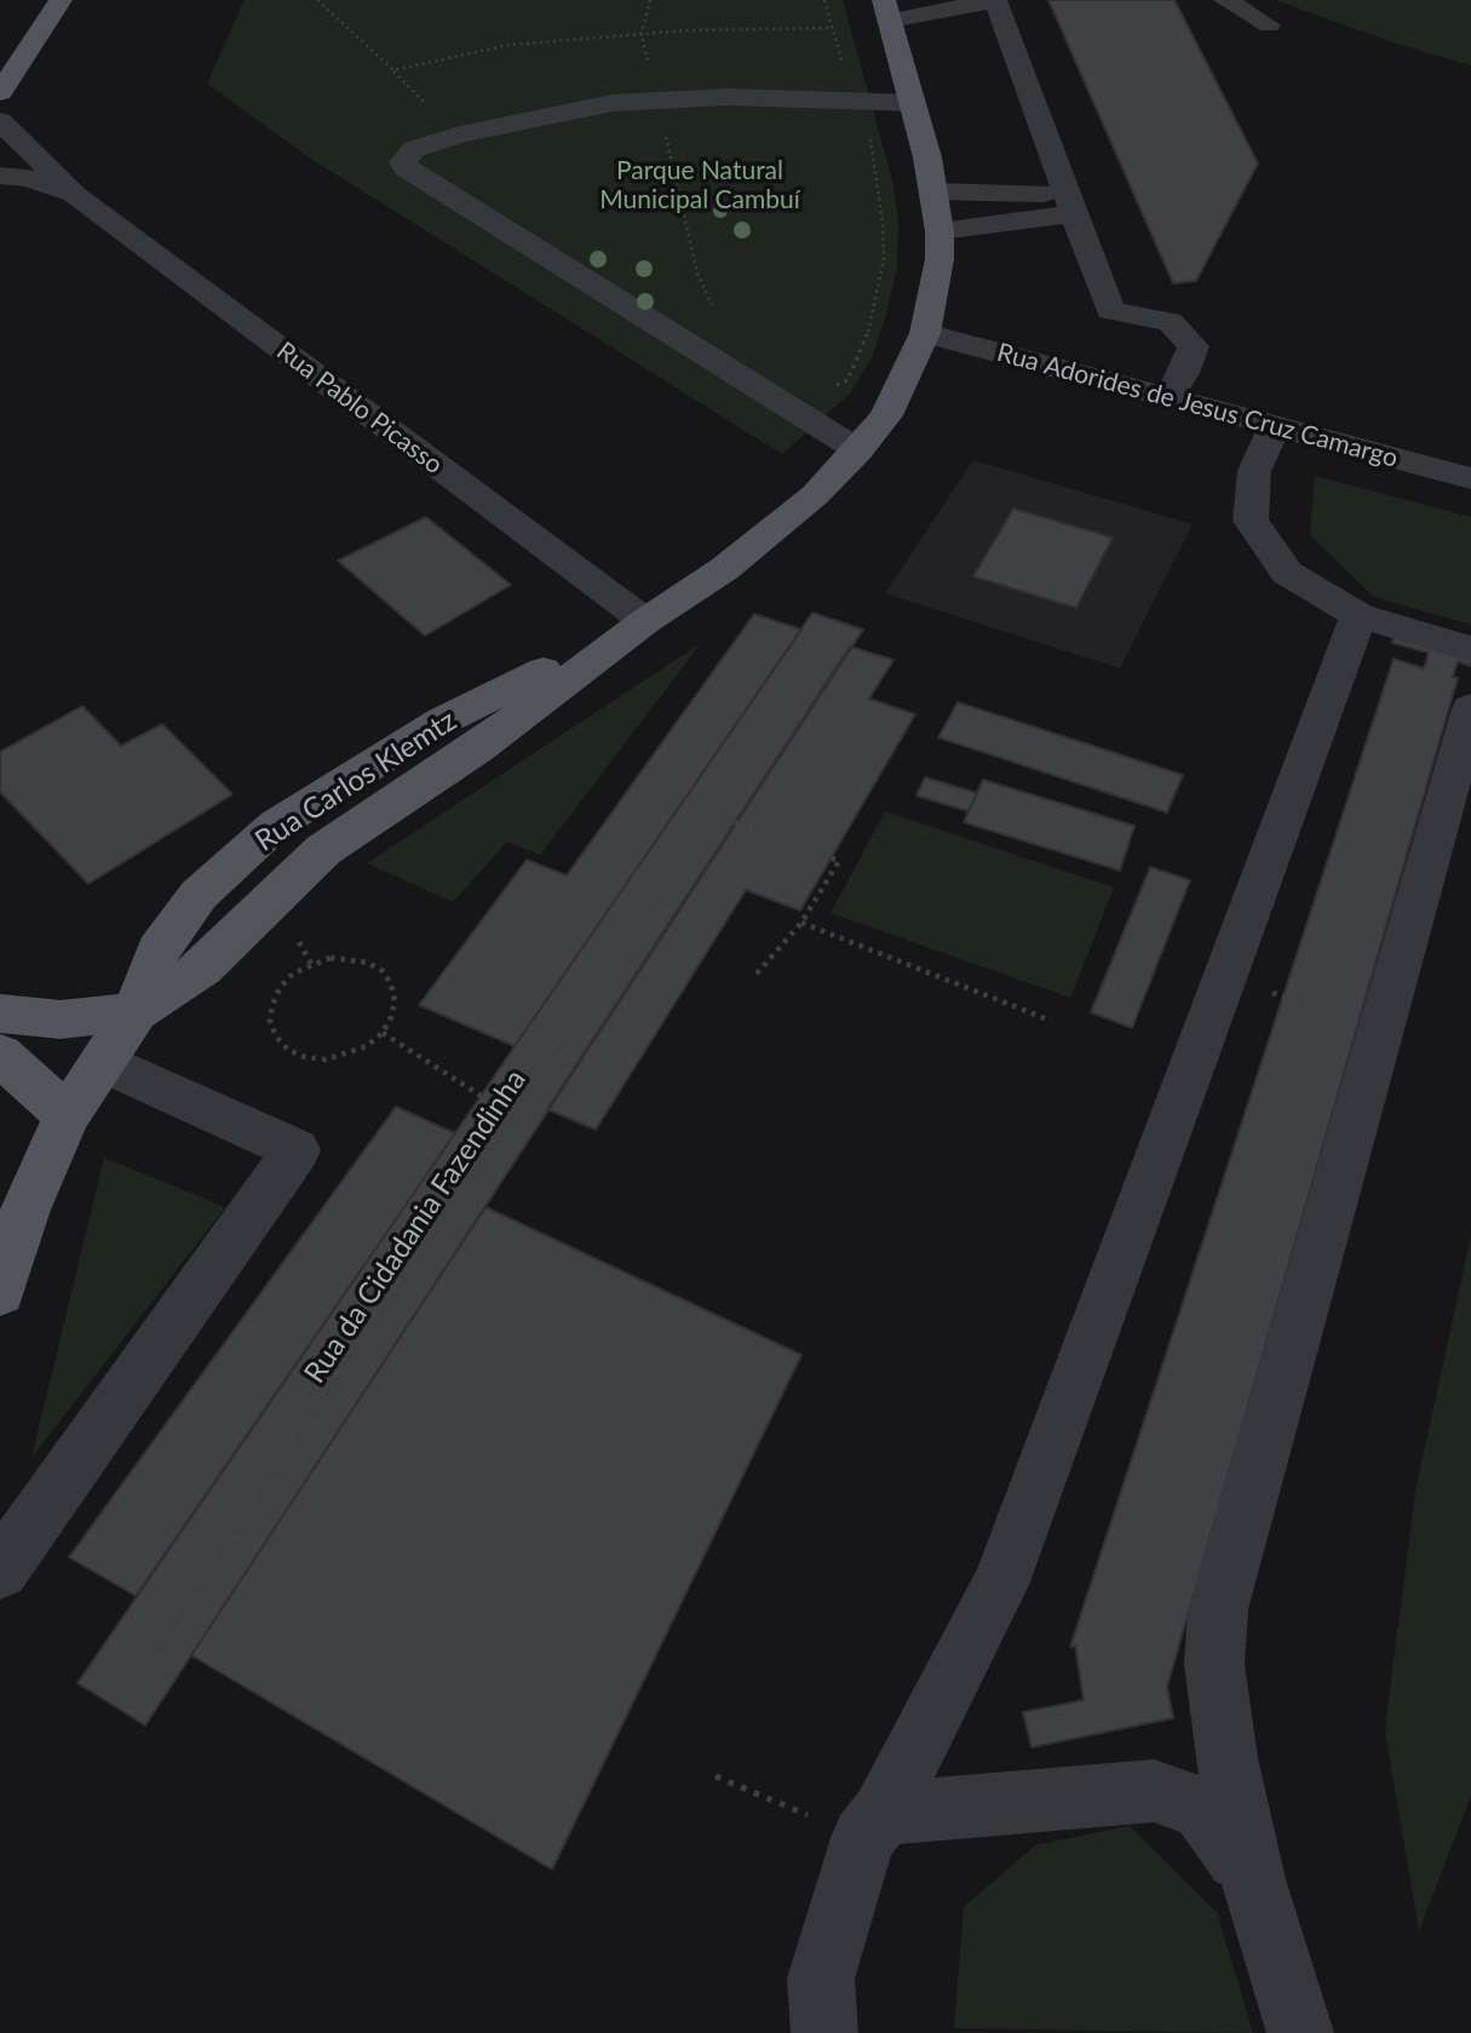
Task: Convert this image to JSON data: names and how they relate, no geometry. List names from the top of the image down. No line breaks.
{"streets":{"main road":["Rua Carlos Klemtz"],"street":["Rua Adorides de Jesus Cruz Camargo","Rua Pablo Picasso"],"path":["Rua da Cidadania Fazendinha"]},"crossings":[["Rua Adorides de Jesus Cruz Camargo","Rua Carlos Klemtz"],["Rua Pablo Picasso","Rua Carlos Klemtz"]],"parks":["Parque Natural Municipal Cambuí"]}
